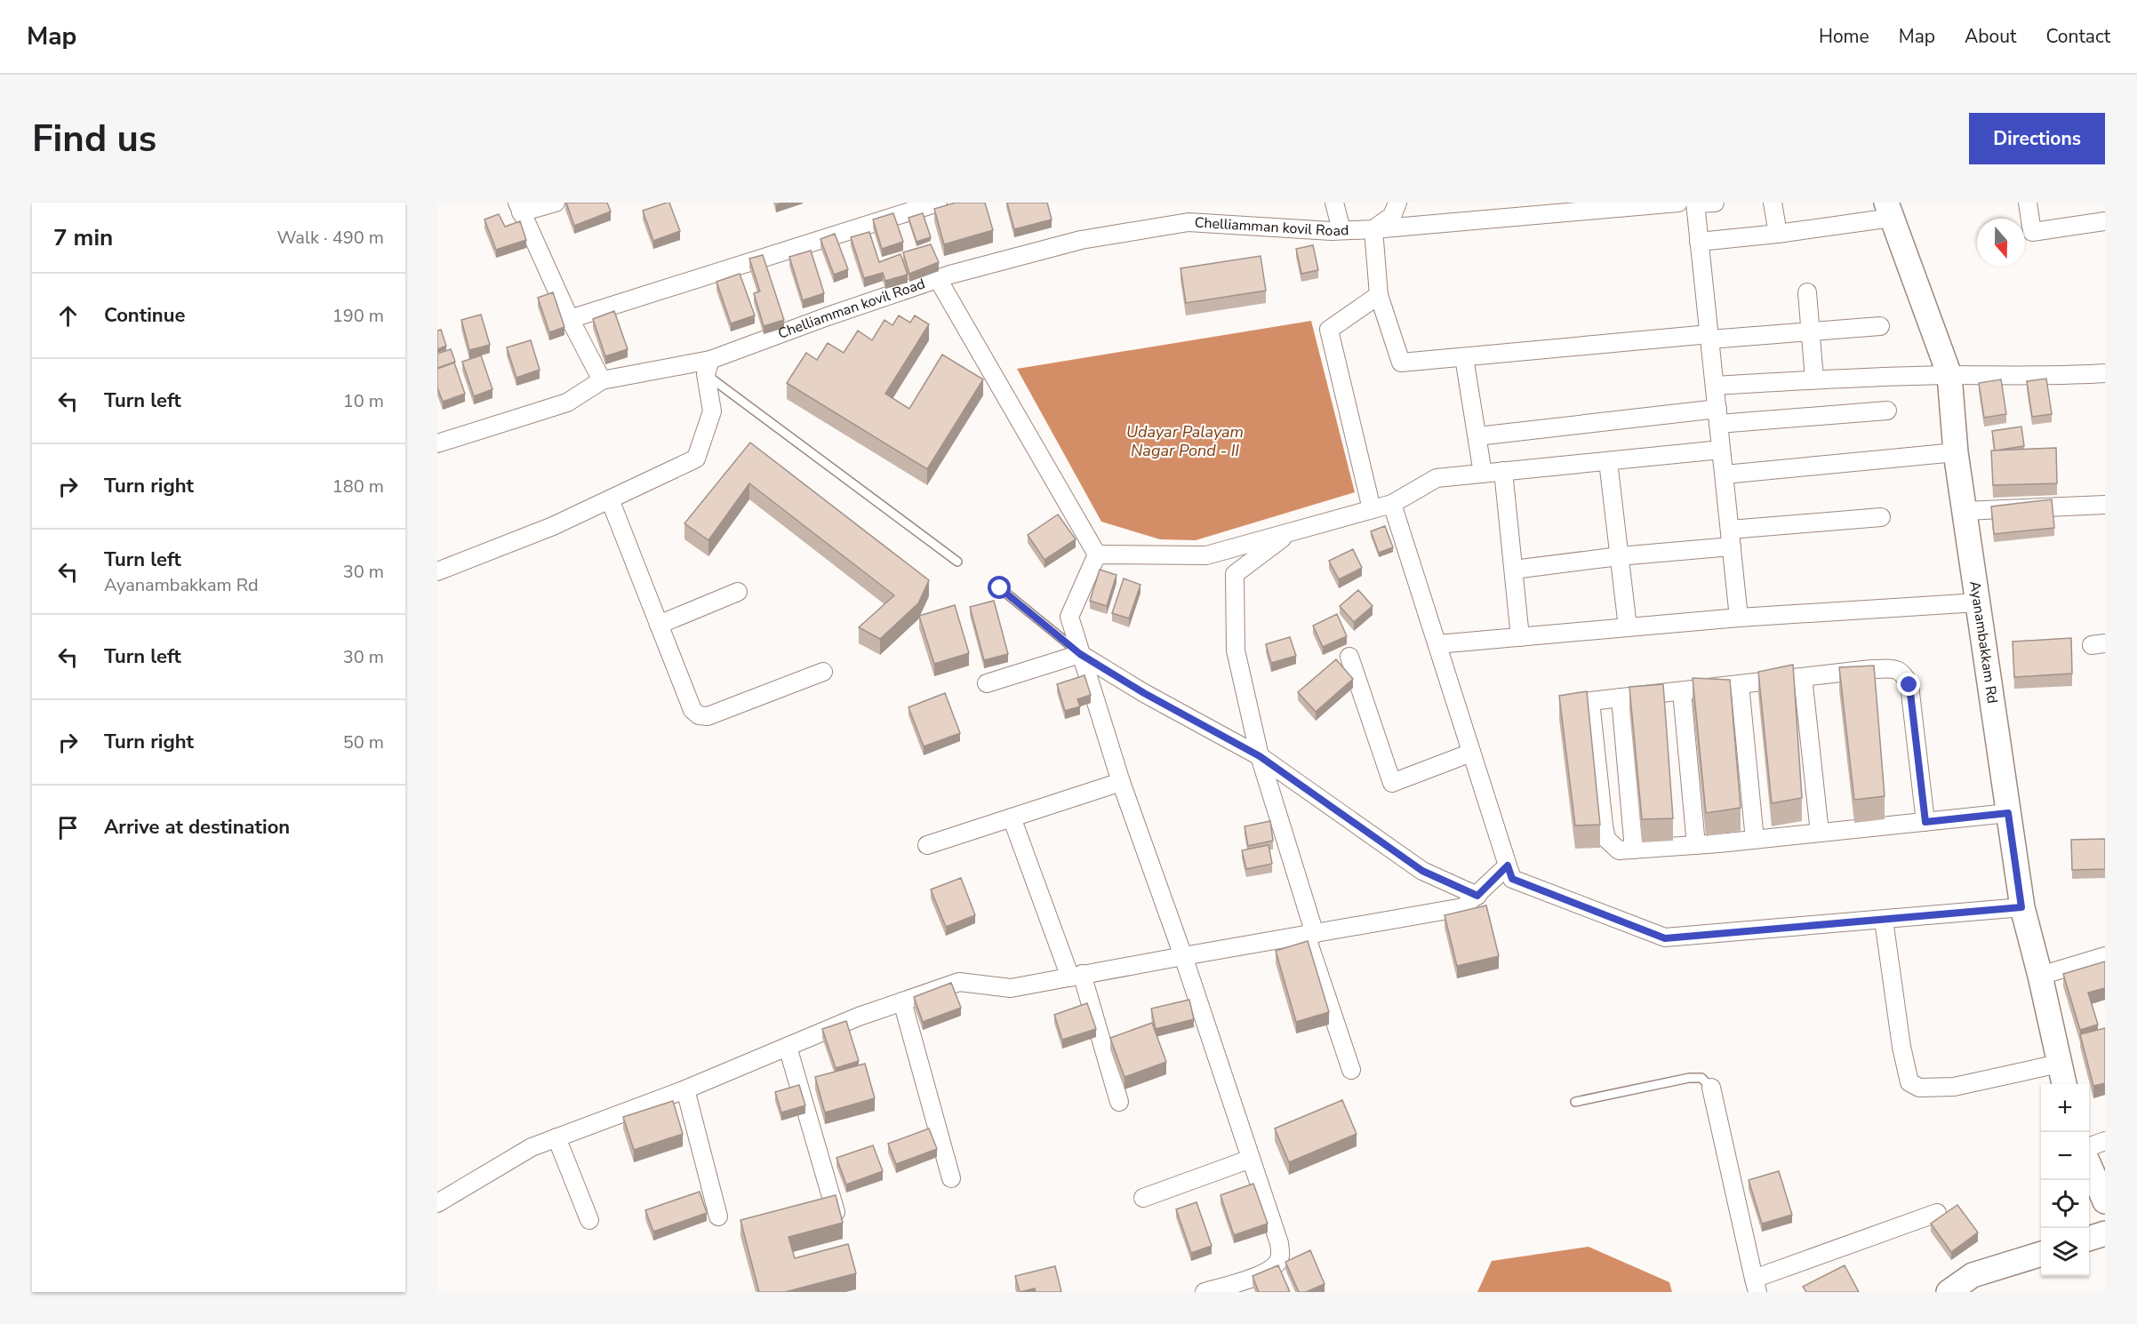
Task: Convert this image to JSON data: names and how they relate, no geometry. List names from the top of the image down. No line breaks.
{"streets":{"street":["Chelliamman kovil Road","Ayanambakkam Rd"]},"water":["Udayar Palayam Nagar Pond - II"],"north":"bottom","page":{"header":"Map","nav":["Home","Map","About","Contact"],"buttons":"Directions","title":"Find us","heading":["7 min","Walk · 490 m"],"list":[["Continue","190 m"],["Turn left","10 m"],["Turn right","180 m"],["Turn left","Ayanambakkam Rd","30 m"],["Turn left","30 m"],["Turn right","50 m"],"Arrive at destination"],"map_buttons":["+","−"]}}
